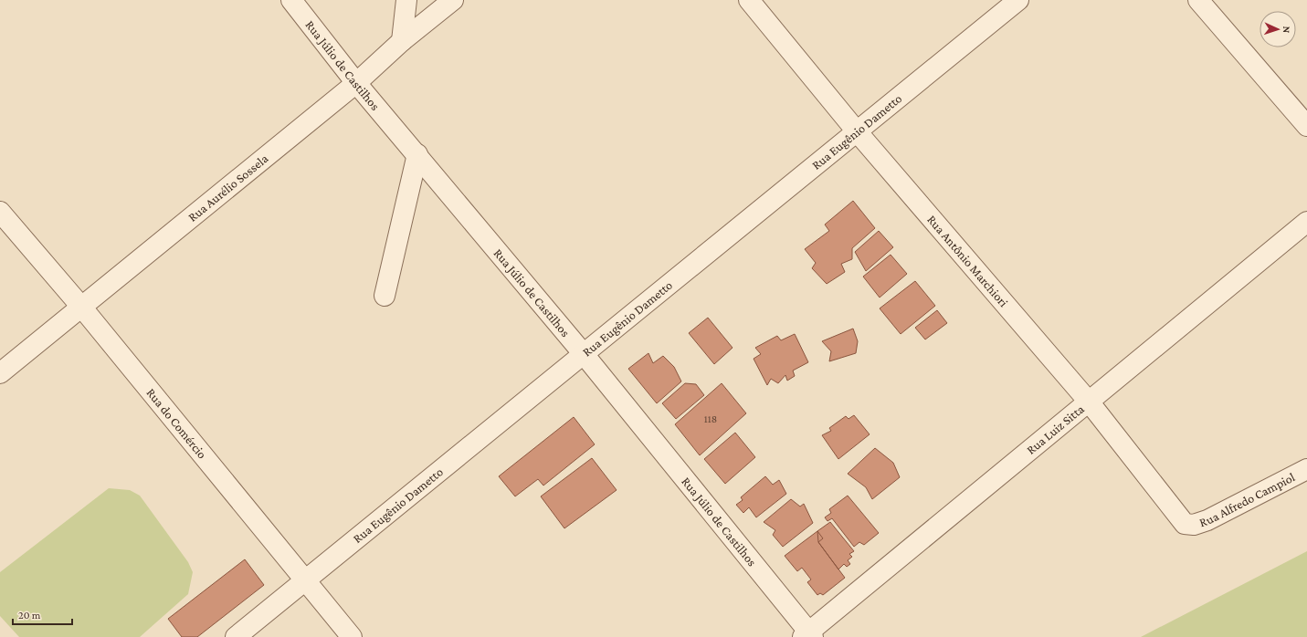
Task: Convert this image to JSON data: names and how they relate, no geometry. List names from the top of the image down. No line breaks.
{"streets":{"street":["Rua Júlio de Castilhos","Rua Eugênio Dametto","Rua Aurélio Sossela","Rua Antônio Marchiori","Rua do Comércio","Rua Luiz Sitta","Rua Alfredo Campiol"]},"crossings":[["Rua Júlio de Castilhos","Rua Eugênio Dametto"],["Rua Júlio de Castilhos","Rua Aurélio Sossela"],["Rua Júlio de Castilhos","Rua Luiz Sitta"],["Rua Eugênio Dametto","Rua Antônio Marchiori"],["Rua Eugênio Dametto","Rua do Comércio"],["Rua Aurélio Sossela","Rua do Comércio"],["Rua Antônio Marchiori","Rua Luiz Sitta"],["Rua Antônio Marchiori","Rua Alfredo Campiol"]],"house_numbers":["118"],"scale_bar":"20 m","north":"right"}
